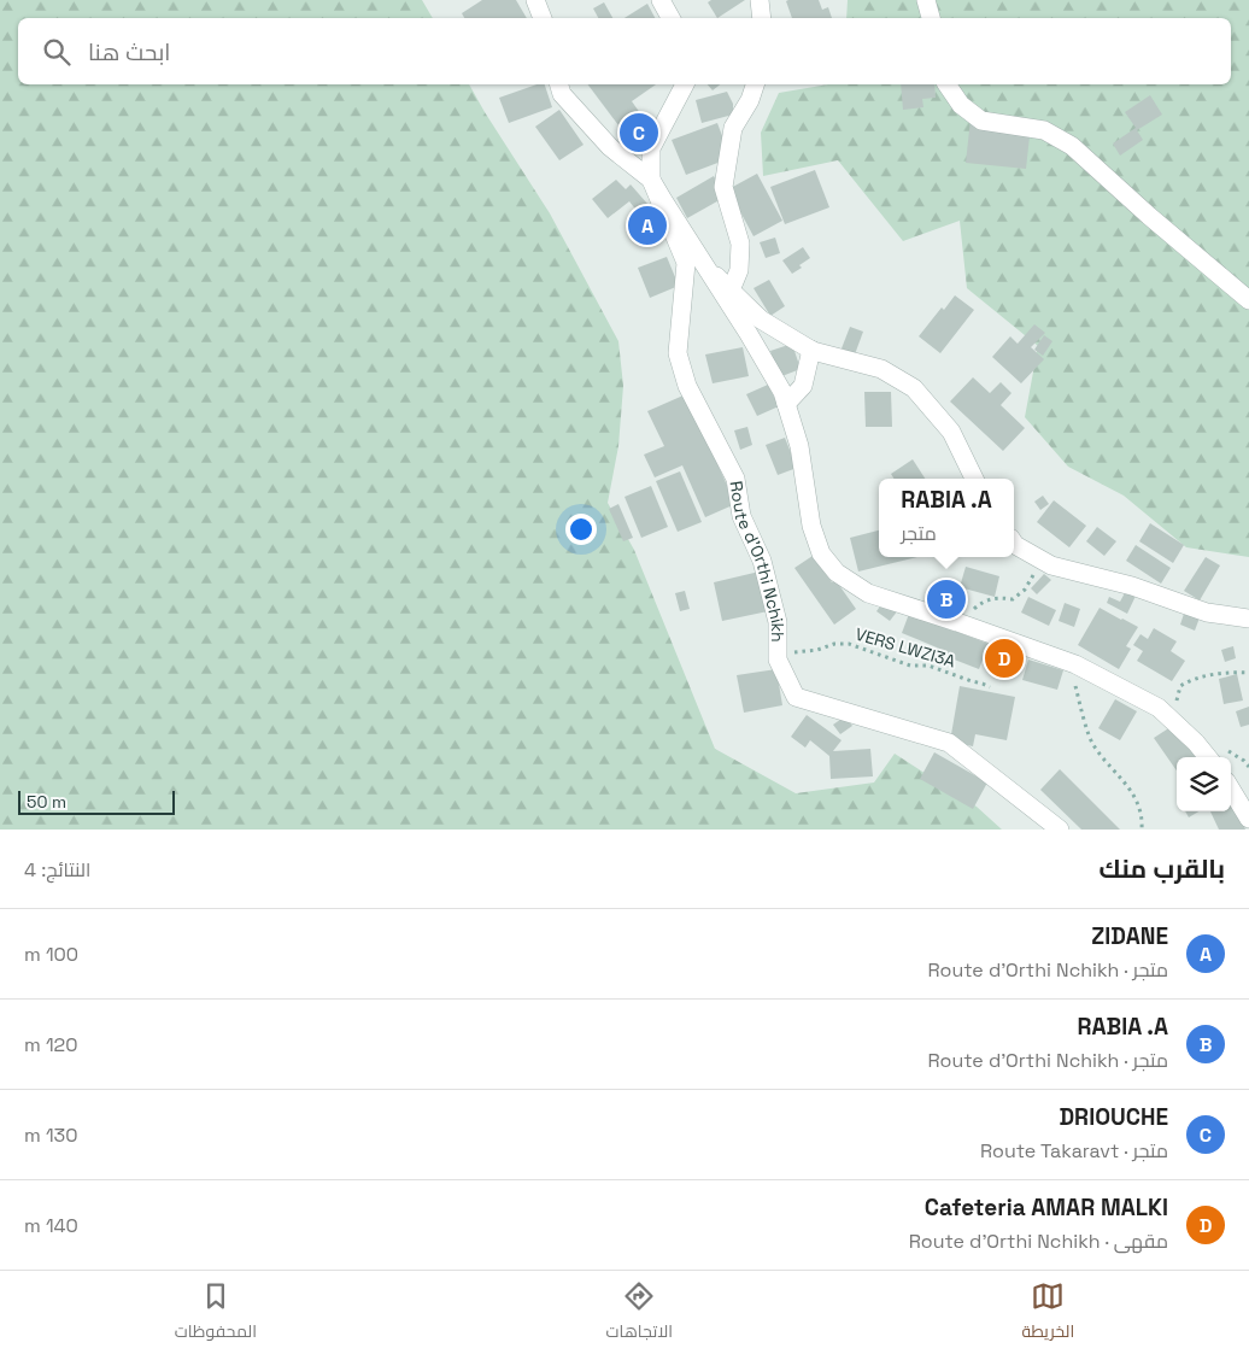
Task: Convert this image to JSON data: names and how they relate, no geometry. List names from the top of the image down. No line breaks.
{"streets":{"street":["Route d'Orthi Nchikh"],"path":["VERS LWZI3A"]},"crossings":[["Route d'Orthi Nchikh","VERS LWZI3A"]],"scale_bar":"50 m","page":{"search":"ابحث هنا","pins":["C","A","B","D"],"popup":["RABIA .A","متجر"],"scale":"50 m","heading":["بالقرب منك","النتائج: 4"],"list":[{"mark":"A","name":"ZIDANE","note":"متجر · Route d'Orthi Nchikh","value":"100 m"},{"mark":"B","name":"RABIA .A","note":"متجر · Route d'Orthi Nchikh","value":"120 m"},{"mark":"C","name":"DRIOUCHE","note":"متجر · Route Takaravt","value":"130 m"},{"mark":"D","name":"Cafeteria AMAR MALKI","note":"مقهى · Route d'Orthi Nchikh","value":"140 m"}],"nav":["الخريطة","الاتجاهات","المحفوظات"]}}
